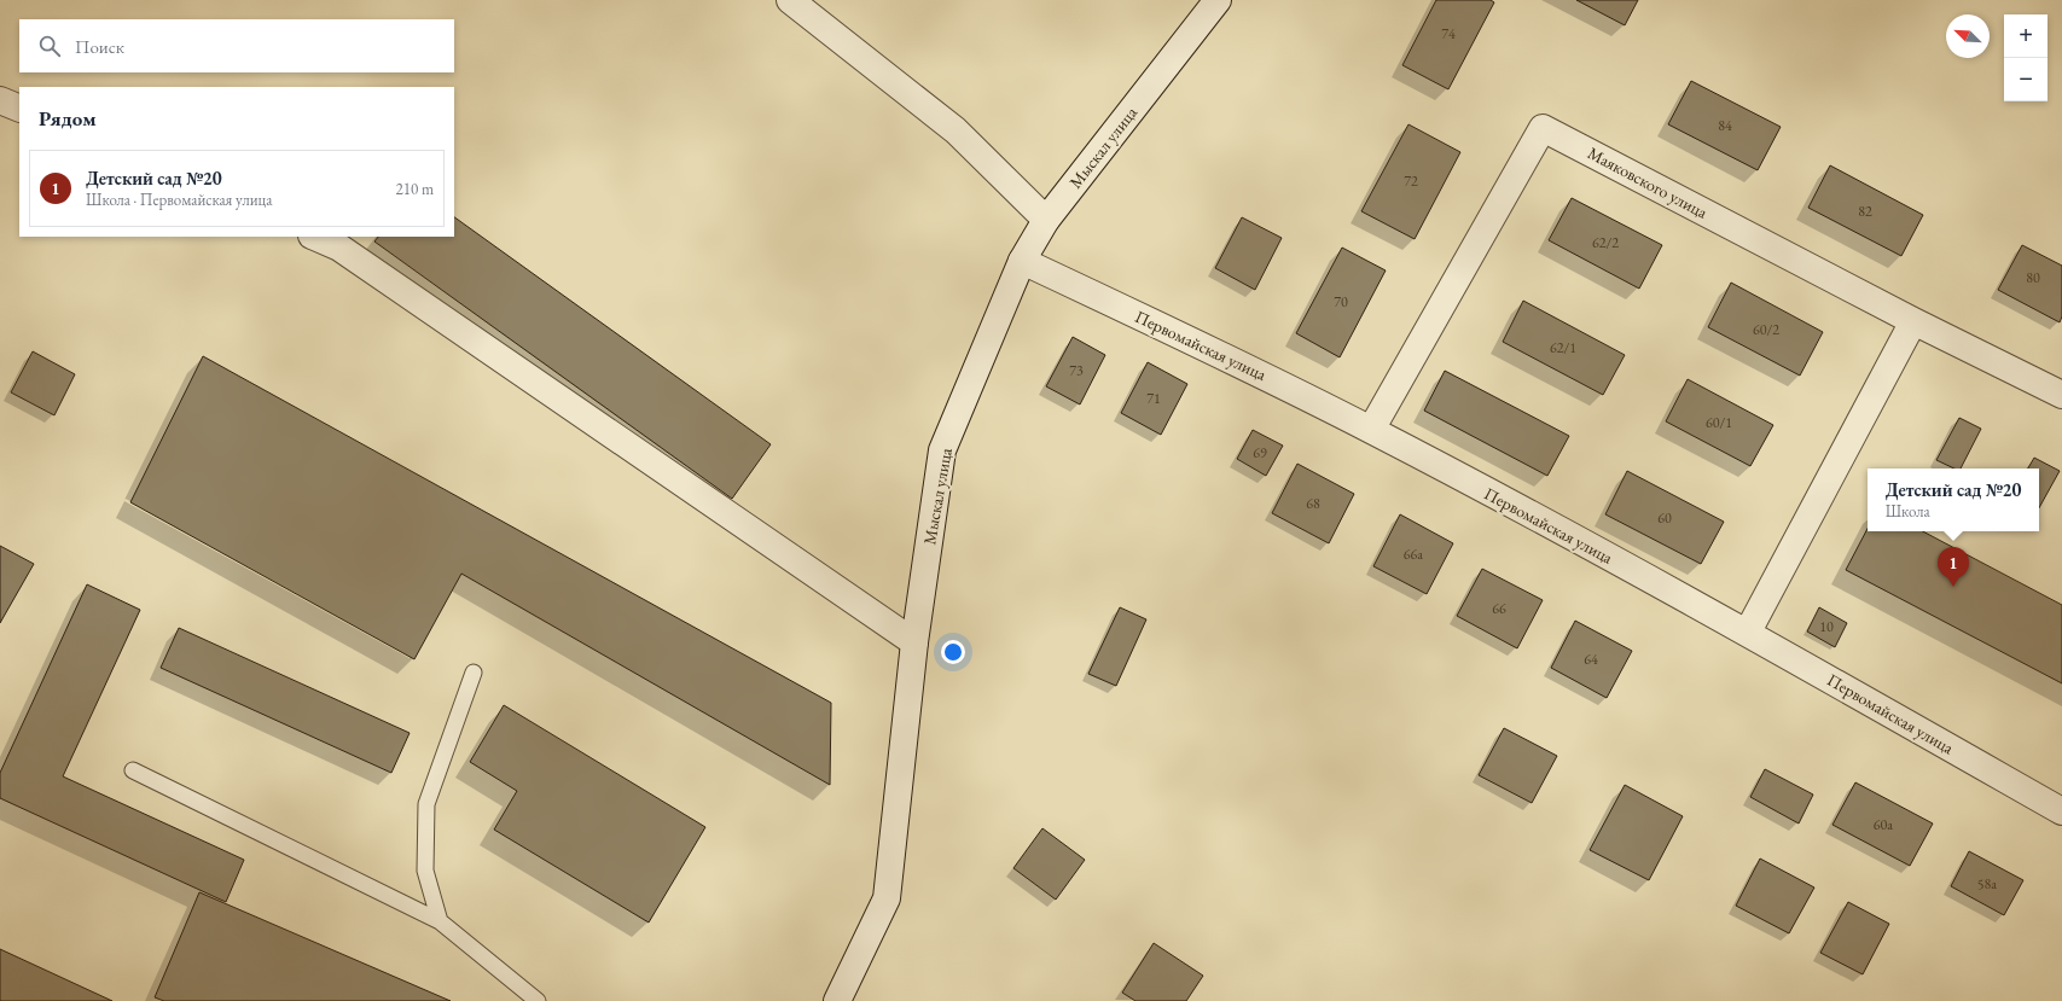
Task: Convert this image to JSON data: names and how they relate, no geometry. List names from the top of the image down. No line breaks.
{"streets":{"street":["Мыскал улица","Маяковского улица","Первомайская улица"]},"crossings":[["Мыскал улица","Первомайская улица"],["Маяковского улица","Первомайская улица"]],"house_numbers":["74","84","72","82","62/2","80","70","60/2","62/1","73","71","60/1","69","68","60","66а","66","10","64","60а","58а"],"north":"top left","page":{"map_buttons":["+","−"],"search":"Поиск","heading":"Рядом","list":[{"mark":"1","name":"Детский сад №20","note":"Школа · Первомайская улица","value":"210 m"}],"popup":["Детский сад №20","Школа"],"pins":"1"}}
